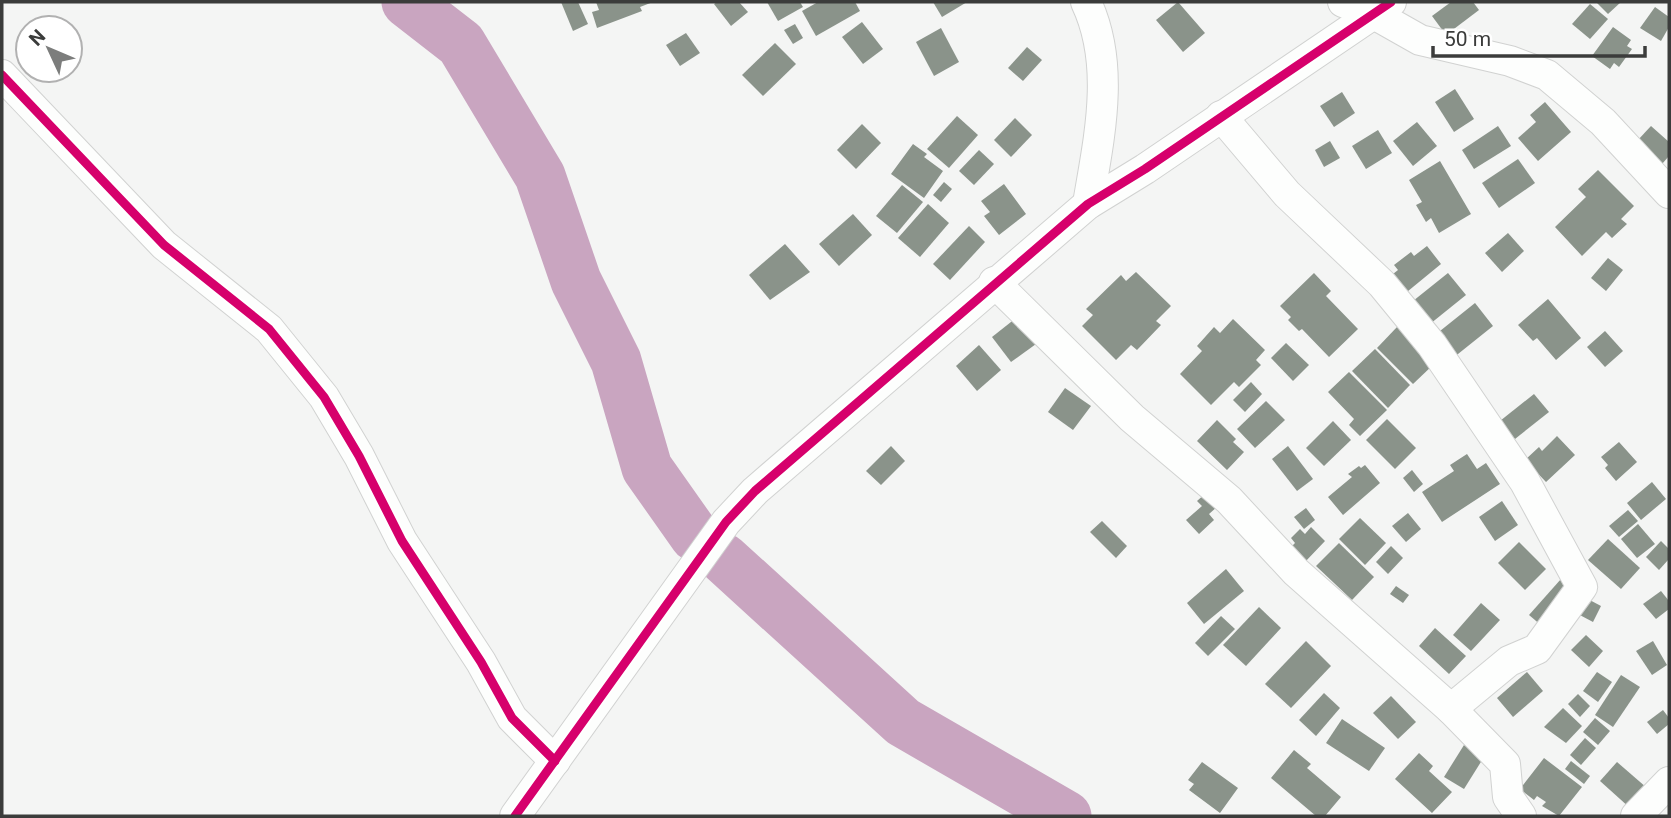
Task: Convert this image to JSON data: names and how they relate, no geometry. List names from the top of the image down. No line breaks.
{"scale_bar":"50 m","north":"top left"}
